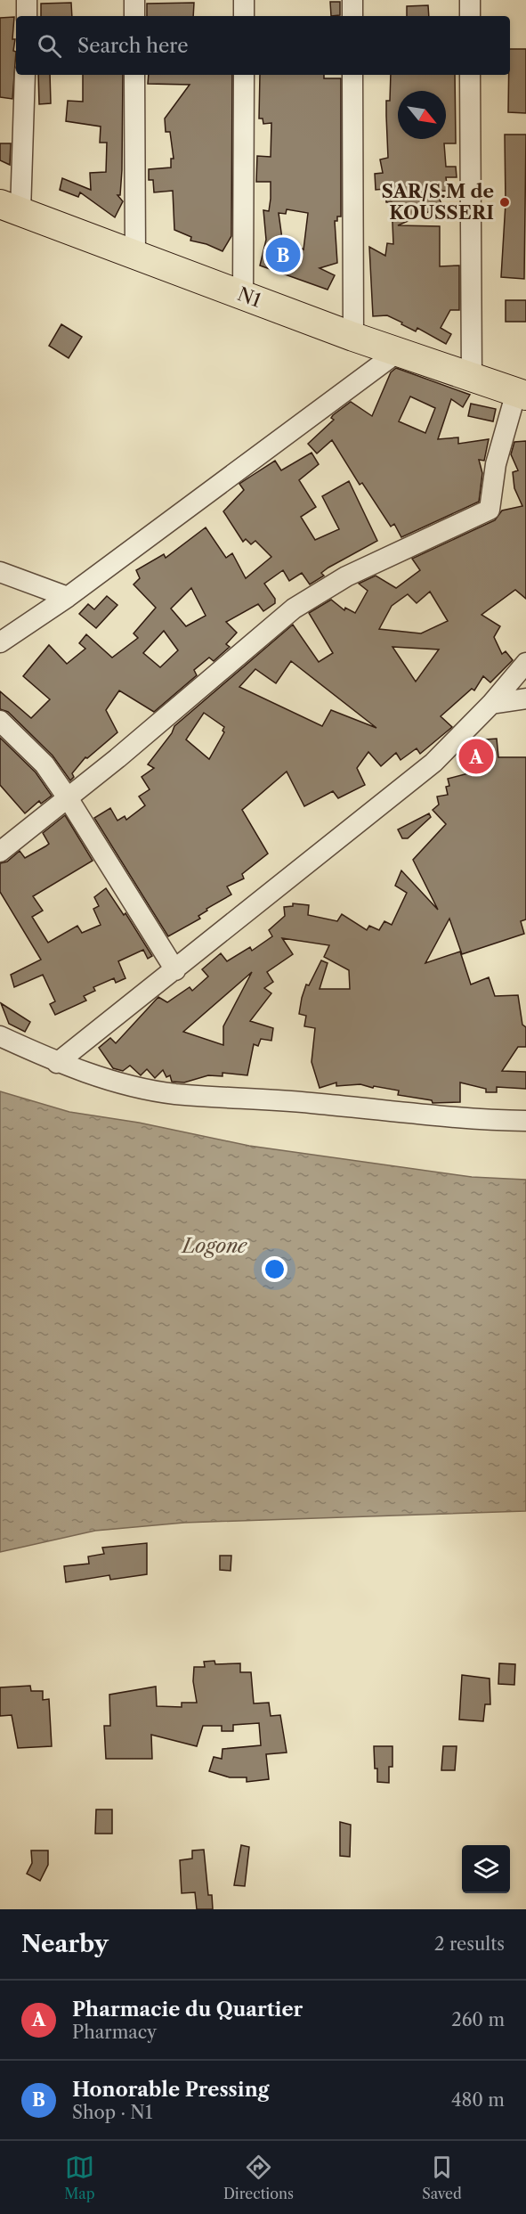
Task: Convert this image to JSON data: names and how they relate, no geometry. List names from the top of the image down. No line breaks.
{"streets":{"highway":["N1"]},"water":["Logone"],"places":["SAR/S.M de KOUSSERI"],"north":"bottom right","page":{"search":"Search here","pins":["B","A"],"heading":["Nearby","2 results"],"list":[{"mark":"A","name":"Pharmacie du Quartier","note":"Pharmacy","value":"260 m"},{"mark":"B","name":"Honorable Pressing","note":"Shop · N1","value":"480 m"}],"nav":["Map","Directions","Saved"]}}
